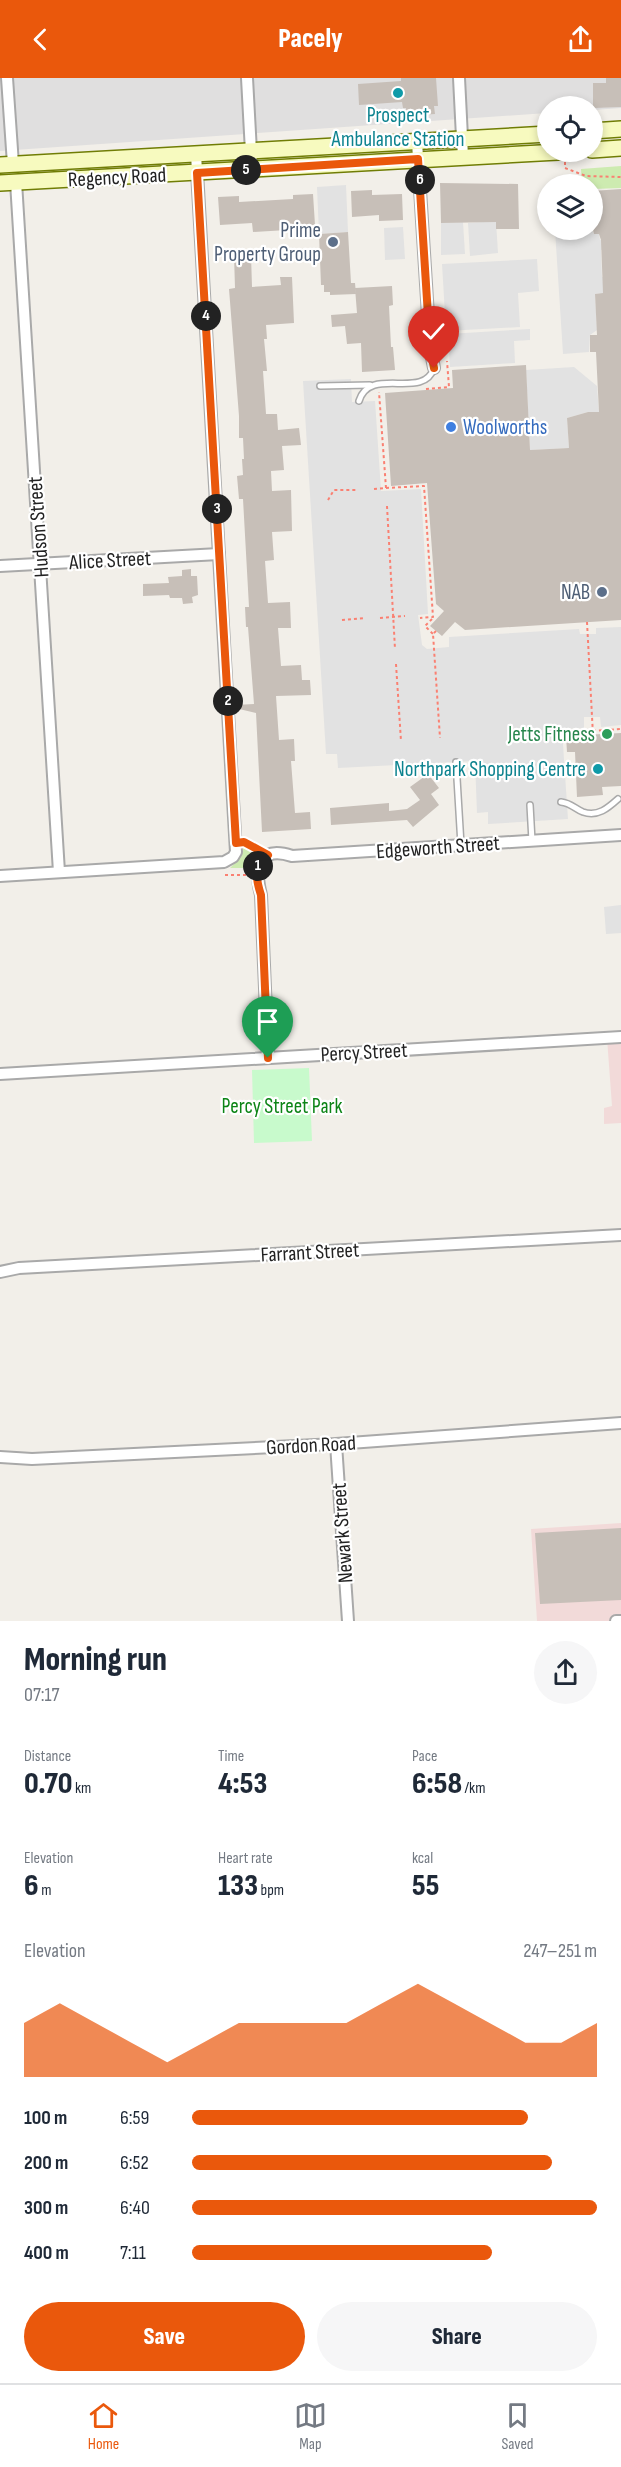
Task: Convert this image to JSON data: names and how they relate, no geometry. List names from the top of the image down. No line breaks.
{"streets":{"main road":["Regency Road"],"street":["Hudson Street","Alice Street","Edgeworth Street","Percy Street","Farrant Street","Gordon Road","Newark Street"]},"crossings":[["Regency Road","Hudson Street"],["Hudson Street","Alice Street"],["Gordon Road","Newark Street"]],"parks":["Percy Street Park"],"places":["Prospect Ambulance Station","Prime Property Group","Woolworths","NAB","Jetts Fitness","Northpark Shopping Centre"],"page":{"header":"Pacely","pins":["5","6","4","3","2","1"],"heading":["Morning run","07:17"],"stats":[["Distance","0.70 km"],["Time","4:53"],["Pace","6:58 /km"],["Elevation","6 m"],["Heart rate","133 bpm"],["kcal","55"]],"chart":["Elevation","247–251 m"],"list":[{"name":"100 m","note":"6:59"},{"name":"200 m","note":"6:52"},{"name":"300 m","note":"6:40"},{"name":"400 m","note":"7:11"}],"buttons":["Save","Share"],"tabs":["Home","Map","Saved"]}}
